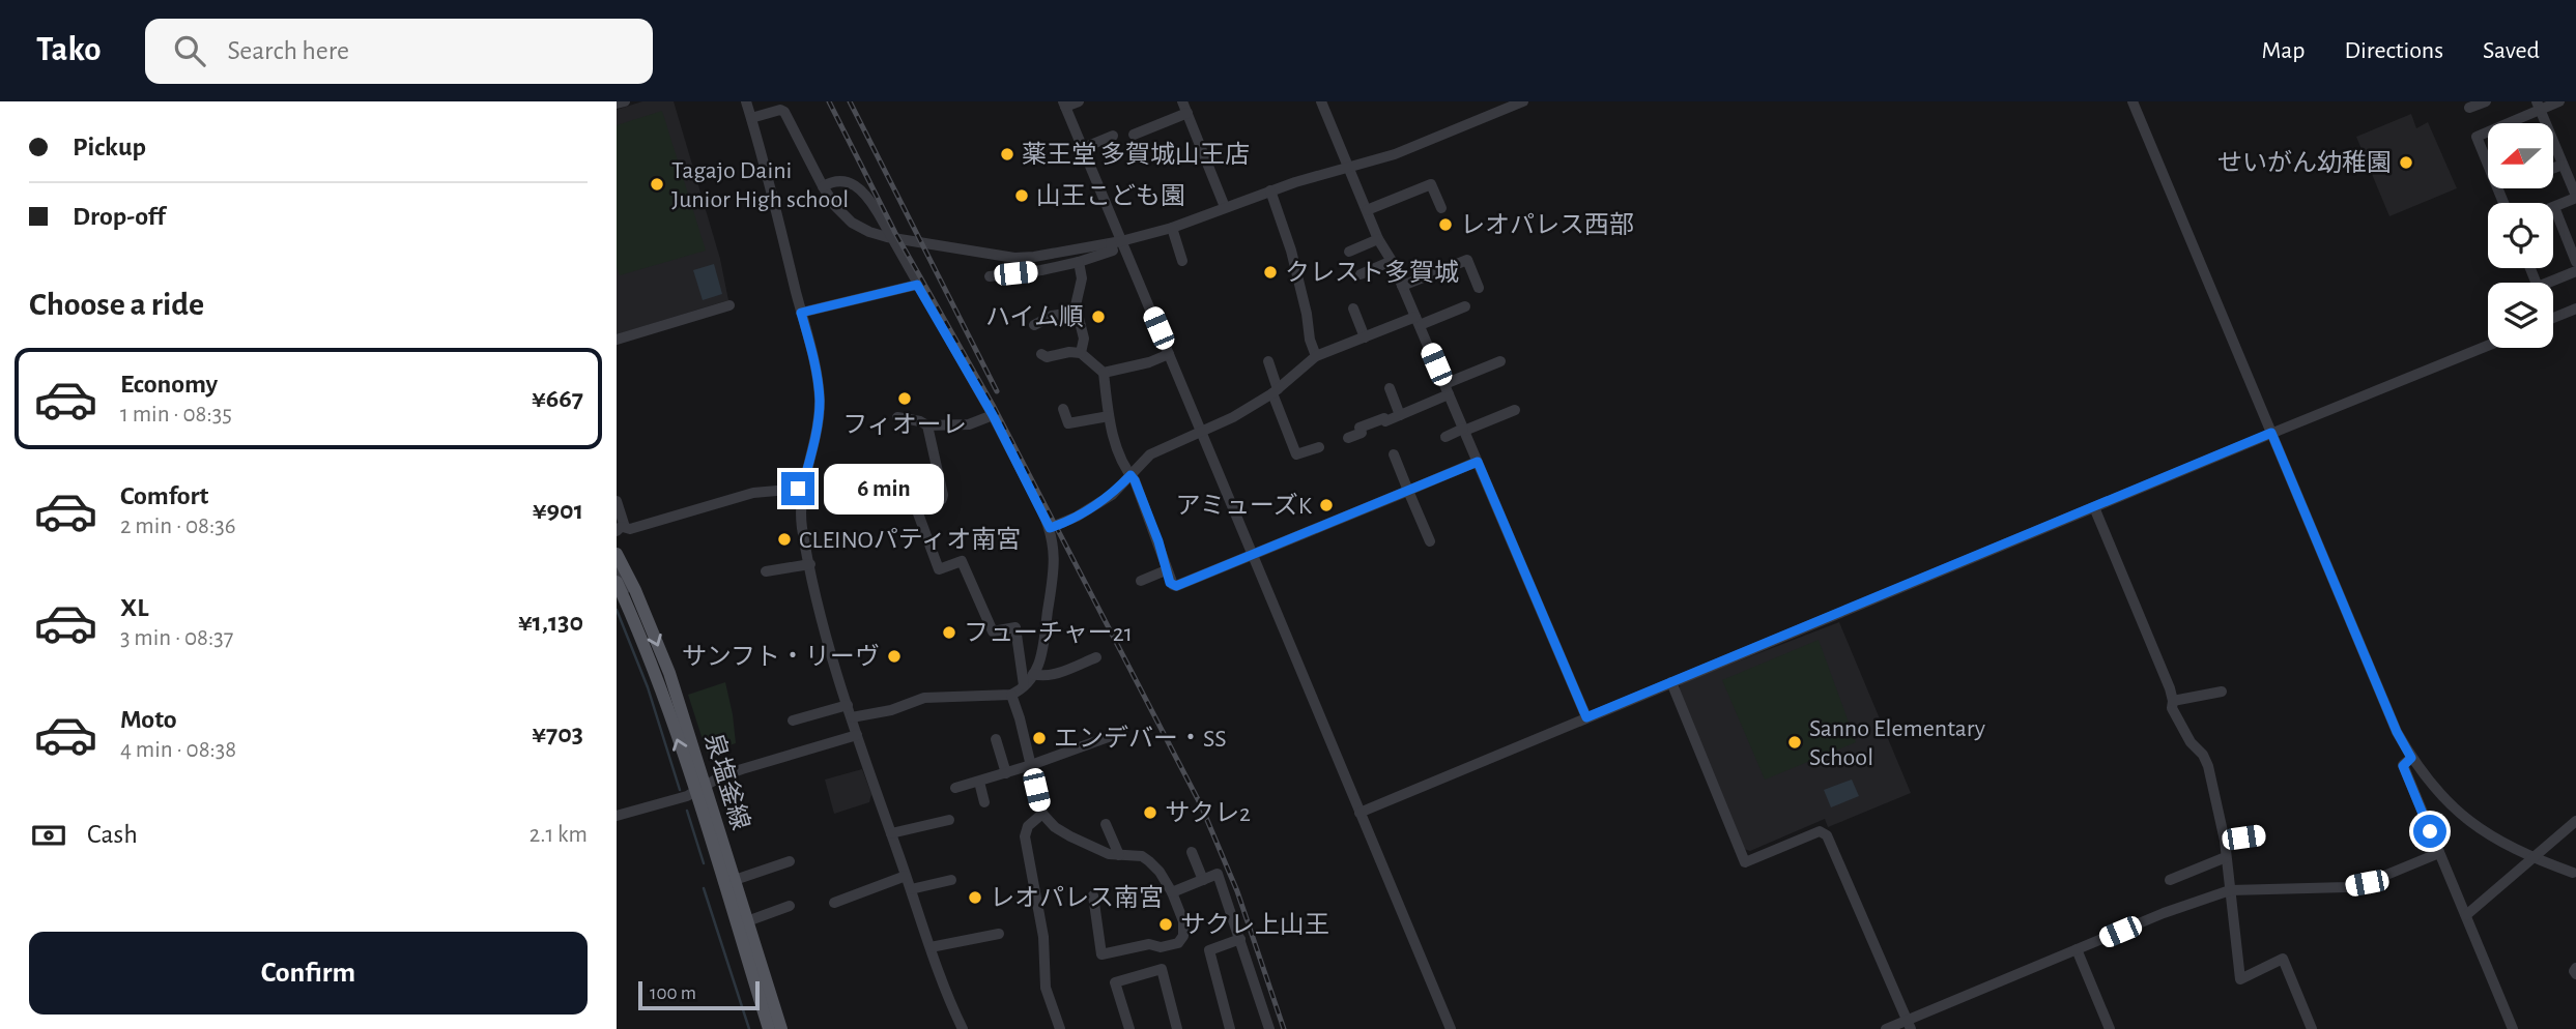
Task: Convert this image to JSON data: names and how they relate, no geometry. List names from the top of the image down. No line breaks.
{"streets":{"main road":["泉塩釜線"]},"places":["薬王堂 多賀城山王店","せいがん幼稚園","Tagajo Daini Junior High school","山王こども園","レオパレス西部","クレスト多賀城","ハイム順","フィオーレ","アミューズK","CLEINOパティオ南宮","フューチャー21","サンフト・リーヴ","エンデバー・SS","Sanno Elementary School","サクレ2","レオパレス南宮","サクレ上山王"],"scale_bar":"100 m","north":"left","page":{"header":"Tako","search":"Search here","nav":["Map","Directions","Saved"],"banner":["Pickup","Drop-off"],"heading":"Choose a ride","list":[{"name":"Economy","note":"1 min · 08:35","value":"¥667"},{"name":"Comfort","note":"2 min · 08:36","value":"¥901"},{"name":"XL","note":"3 min · 08:37","value":"¥1,130"},{"name":"Moto","note":"4 min · 08:38","value":"¥703"}],"bubble":"6 min","pay":["Cash","2.1 km"],"buttons":"Confirm","scale":"100 m"}}
